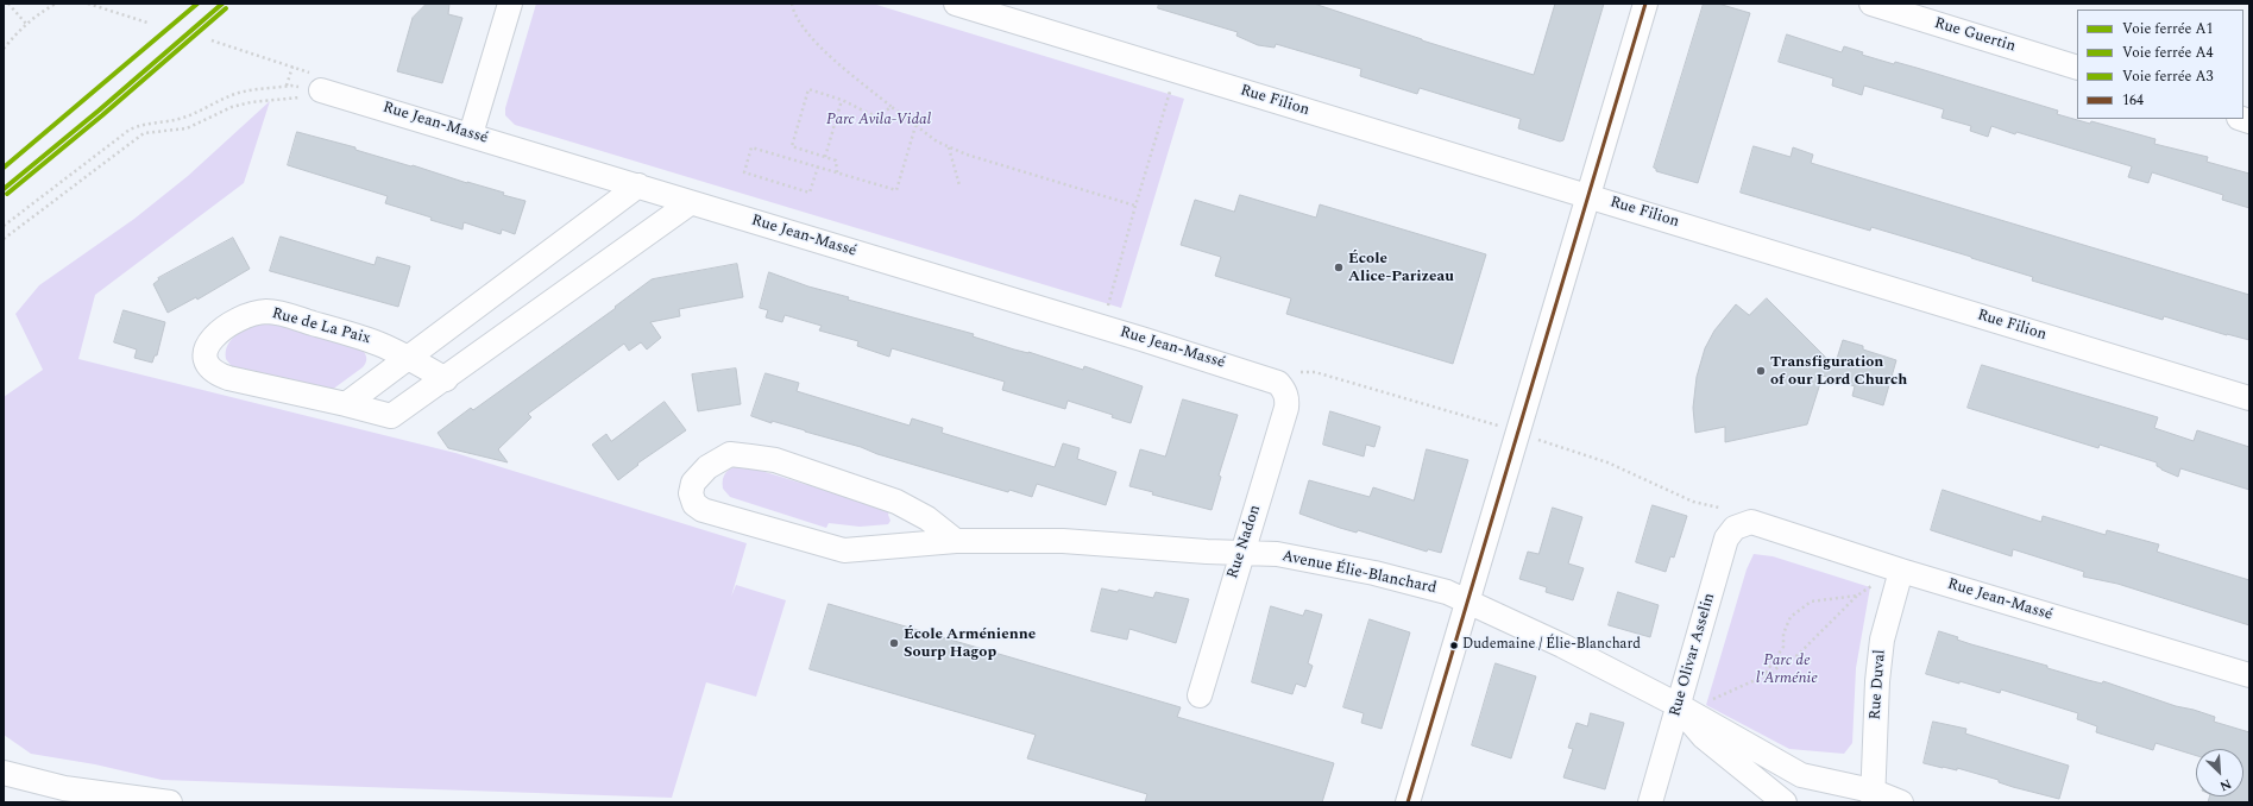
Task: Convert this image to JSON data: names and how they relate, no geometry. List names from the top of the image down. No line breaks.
{"streets":{"street":["Rue Guertin","Rue Filion","Rue Jean-Massé","Rue de La Paix","Rue Nadon","Avenue Élie-Blanchard","Rue Olivar Asselin","Rue Duval"]},"crossings":[["Rue Jean-Massé","Rue de La Paix"],["Rue Jean-Massé","Rue Nadon"],["Rue Jean-Massé","Rue Olivar Asselin"],["Rue Jean-Massé","Rue Duval"],["Rue Nadon","Avenue Élie-Blanchard"],["Avenue Élie-Blanchard","Rue Olivar Asselin"],["Avenue Élie-Blanchard","Rue Duval"]],"parks":["Parc Avila-Vidal","Parc de l'Arménie"],"places":["École Alice-Parizeau","Transfiguration of our Lord Church","École Arménienne Sourp Hagop","Dudemaine / Élie-Blanchard"],"lines":["rail line A1","rail line A4","transit line 164","rail line A3"],"legend":["Voie ferrée A1","Voie ferrée A4","Voie ferrée A3","164"],"north":"bottom right"}
